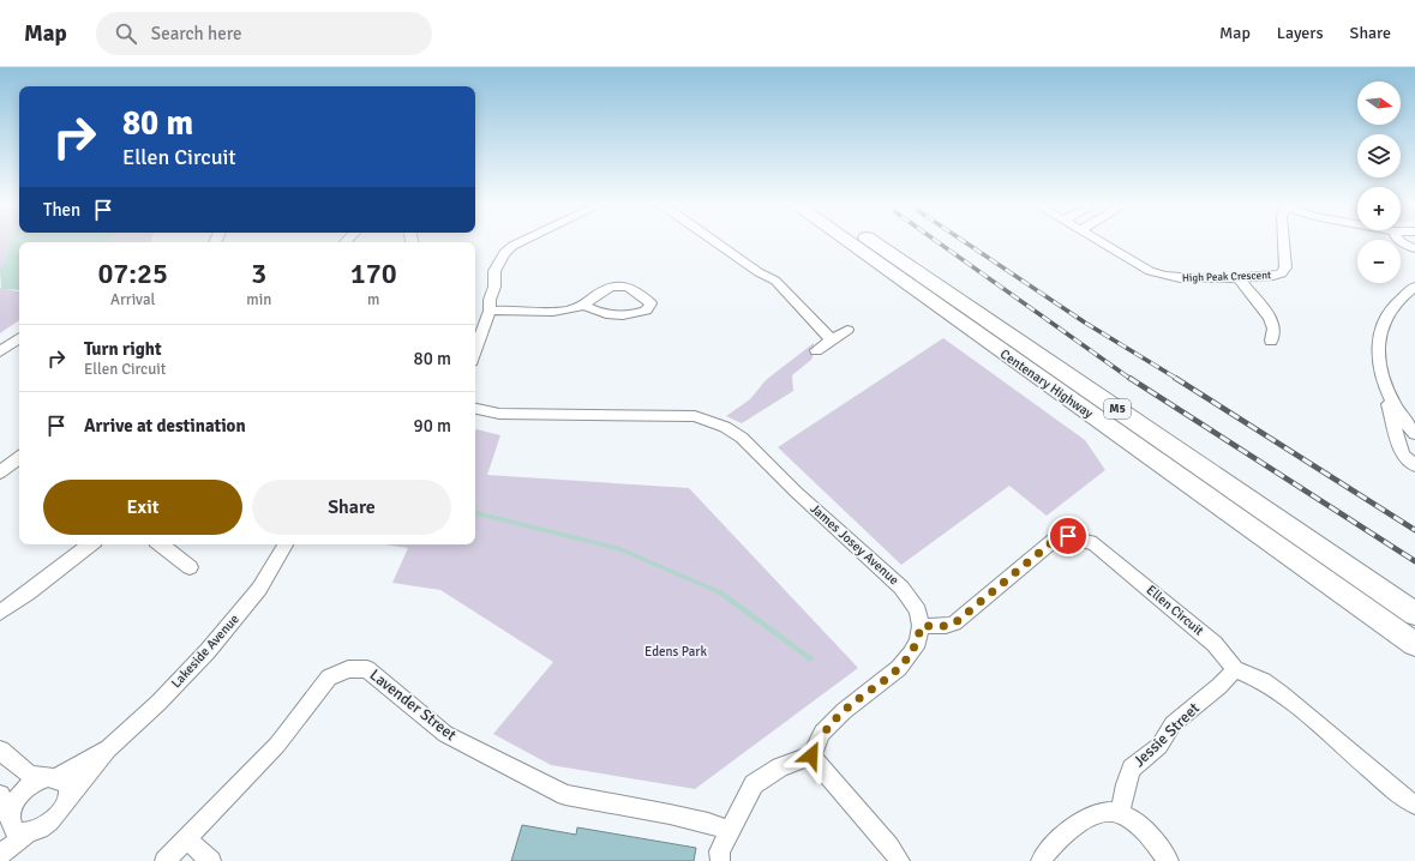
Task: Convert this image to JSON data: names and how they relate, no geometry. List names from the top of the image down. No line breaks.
{"streets":{"highway":["Centenary Highway","M5"],"street":["High Peak Crescent","James Josey Avenue","Ellen Circuit","Lakeside Avenue","Lavender Street","Jessie Street"]},"crossings":[["James Josey Avenue","Ellen Circuit"],["Ellen Circuit","Jessie Street"]],"parks":["Edens Park"],"north":"right","page":{"header":"Map","search":"Search here","nav":["Map","Layers","Share"],"map_buttons":["+","−"],"turn":["80 m","Ellen Circuit"],"then":"Then","eta":["07:25","Arrival","3","min","170","m"],"list":[{"name":"Turn right","note":"Ellen Circuit","value":"80 m"},{"name":"Arrive at destination","value":"90 m"}],"buttons":["Exit","Share"]}}
